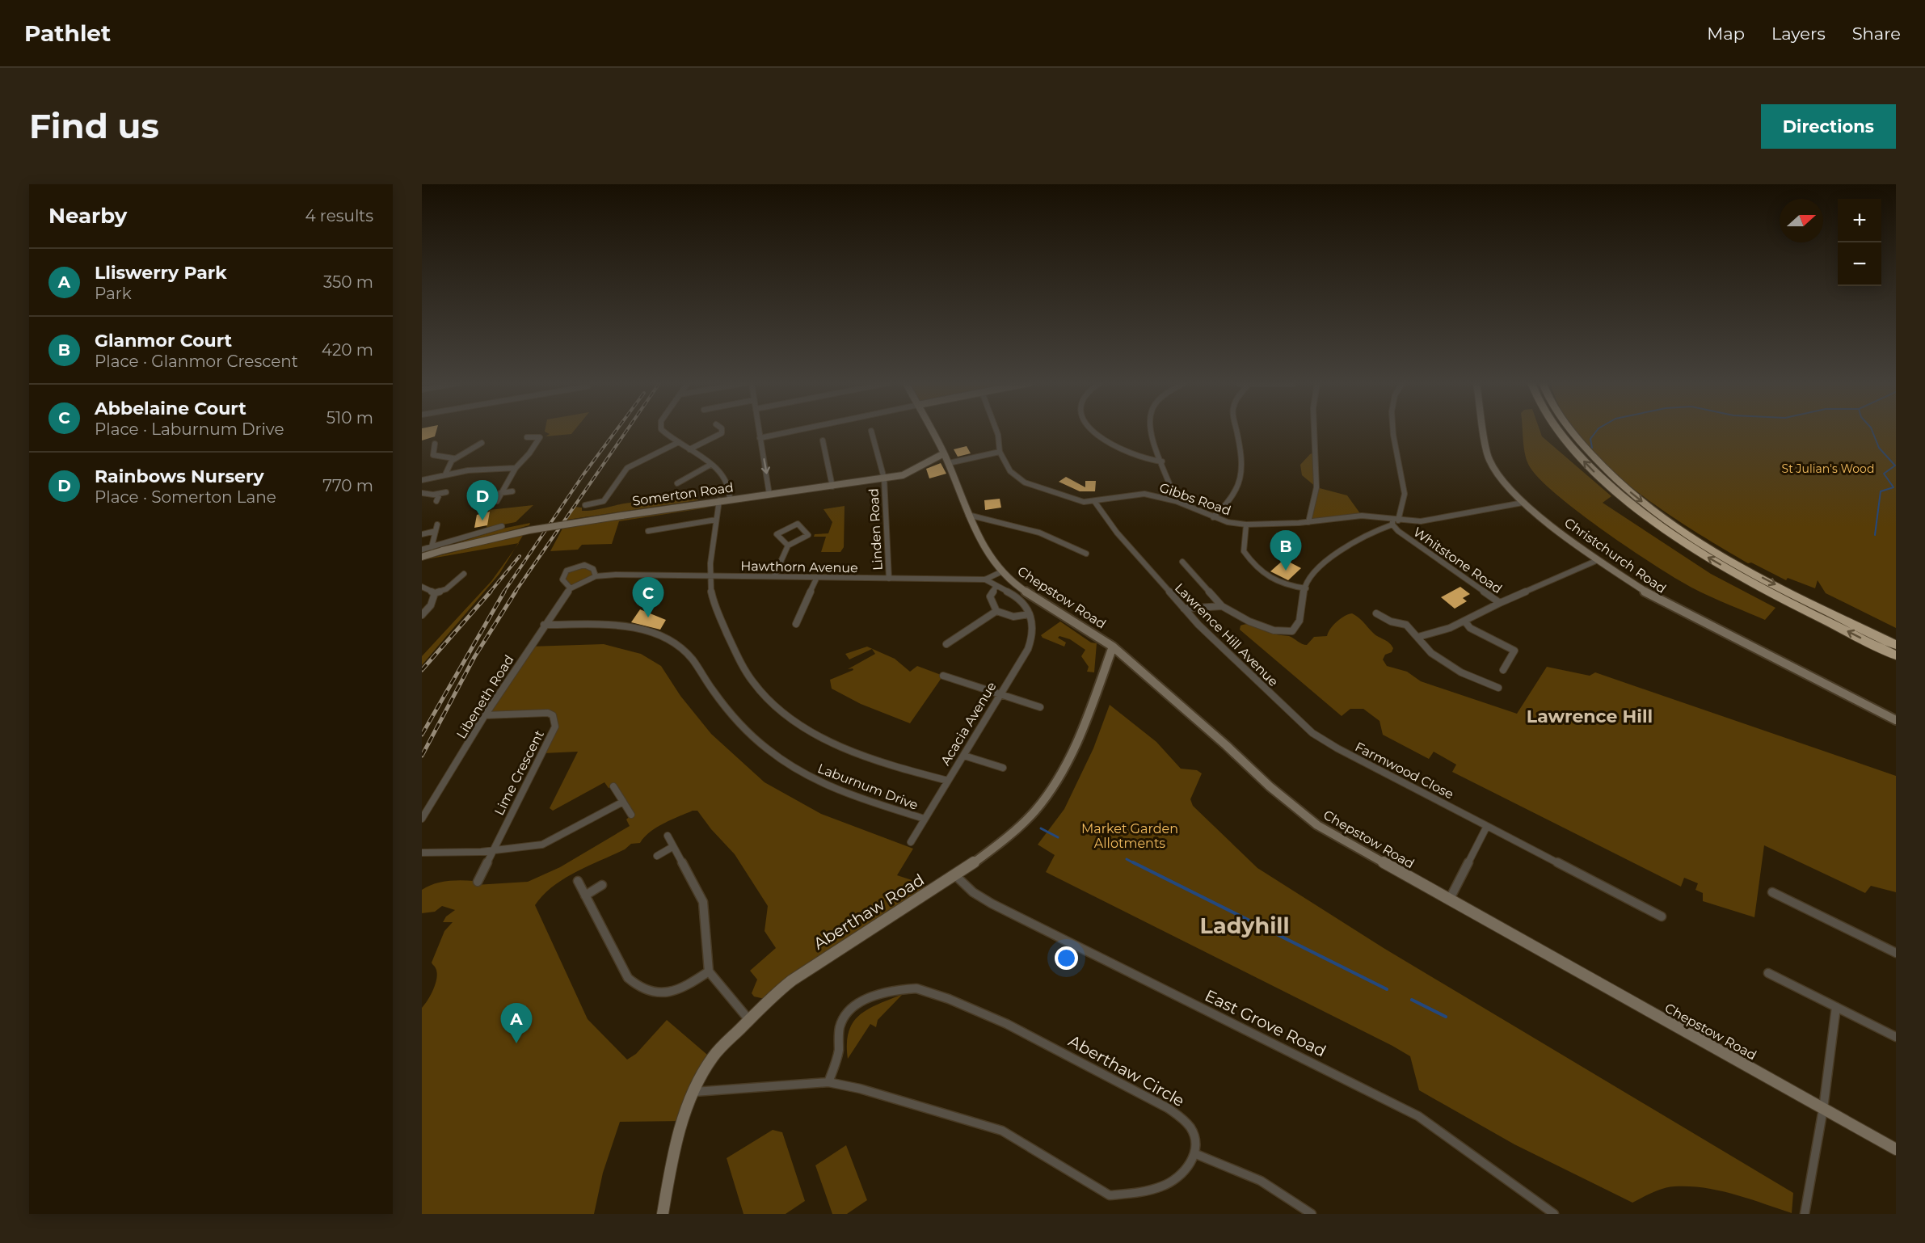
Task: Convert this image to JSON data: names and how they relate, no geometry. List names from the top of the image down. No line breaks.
{"streets":{"street":["Somerton Road","Gibbs Road","Linden Road","Christchurch Road","Whitstone Road","Hawthorn Avenue","Chepstow Road","Lawrence Hill Avenue","Libeneth Road","Acacia Avenue","Farmwood Close","Lime Crescent","Laburnum Drive","Aberthaw Road","East Grove Road","Aberthaw Circle"]},"crossings":[["Somerton Road","Linden Road"],["Somerton Road","Chepstow Road"],["Gibbs Road","Christchurch Road"],["Gibbs Road","Whitstone Road"],["Gibbs Road","Lawrence Hill Avenue"],["Linden Road","Hawthorn Avenue"],["Christchurch Road","Whitstone Road"],["Hawthorn Avenue","Chepstow Road"],["Hawthorn Avenue","Libeneth Road"],["Chepstow Road","Aberthaw Road"],["Lawrence Hill Avenue","Farmwood Close"],["Libeneth Road","Lime Crescent"],["Libeneth Road","Laburnum Drive"],["Acacia Avenue","Laburnum Drive"],["Aberthaw Road","East Grove Road"]],"districts":["Lawrence Hill","Ladyhill"],"parks":["St Julian's Wood","Market Garden Allotments"],"north":"right","page":{"header":"Pathlet","nav":["Map","Layers","Share"],"buttons":"Directions","title":"Find us","heading":["Nearby","4 results"],"map_buttons":["+","−"],"list":[{"mark":"A","name":"Lliswerry Park","note":"Park","value":"350 m"},{"mark":"B","name":"Glanmor Court","note":"Place · Glanmor Crescent","value":"420 m"},{"mark":"C","name":"Abbelaine Court","note":"Place · Laburnum Drive","value":"510 m"},{"mark":"D","name":"Rainbows Nursery","note":"Place · Somerton Lane","value":"770 m"}],"pins":["D","B","C","A"]}}
